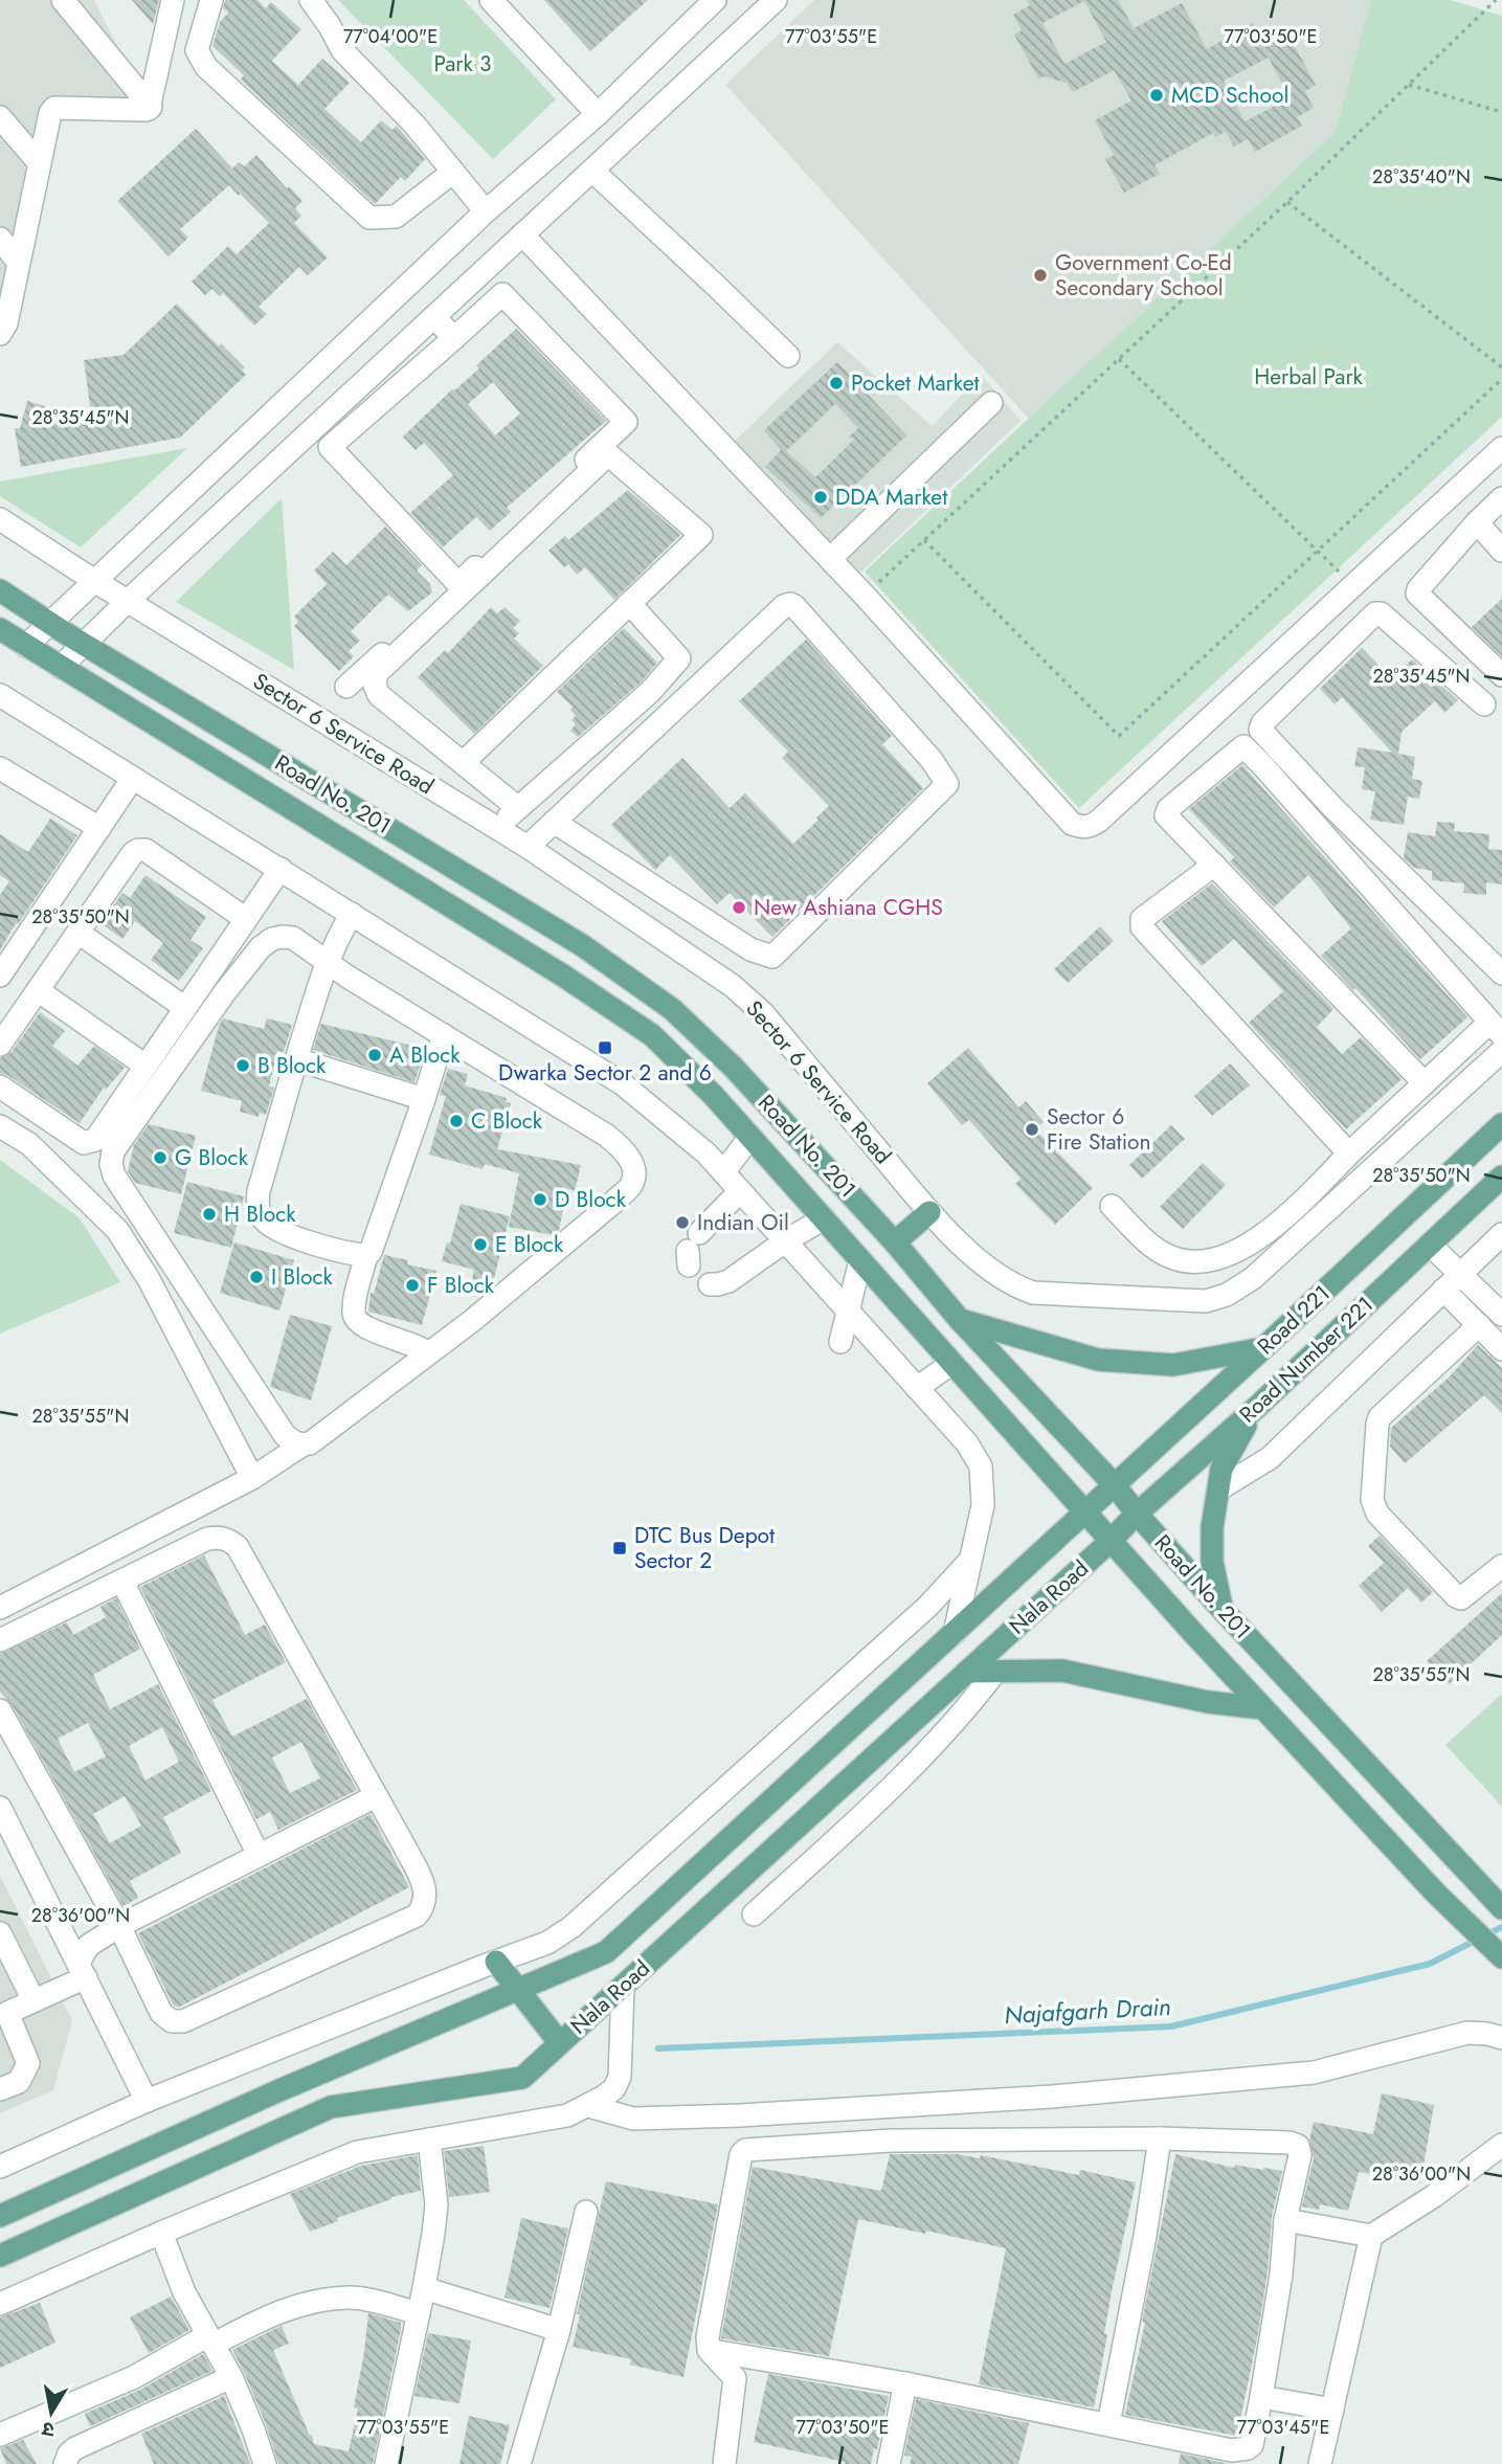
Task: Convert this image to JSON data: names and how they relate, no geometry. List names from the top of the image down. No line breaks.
{"streets":{"main road":["Road No. 201","Road 221","Road Number 221","Nala Road"],"street":["Sector 6 Service Road"]},"crossings":[["Road No. 201","Road 221"],["Road No. 201","Road Number 221"],["Road No. 201","Nala Road"],["Road 221","Nala Road"],["Road Number 221","Nala Road"]],"water":["Najafgarh Drain"],"parks":["Park 3","Herbal Park"],"places":{"other":["MCD School","Government Co-Ed Secondary School","Pocket Market","DDA Market","New Ashiana CGHS","A Block","B Block","C Block","Sector 6 Fire Station","G Block","D Block","H Block","Indian Oil","E Block","I Block","F Block"],"transit":["Dwarka Sector 2 and 6","DTC Bus Depot Sector 2"]},"north":"bottom","coordinates":["77°03'55\"E","77°03'50\"E","77°04'00\"E","28°35'40\"N","28°35'45\"N","28°35'50\"N","28°35'55\"N","28°36'00\"N","77°03'45\"E"]}
